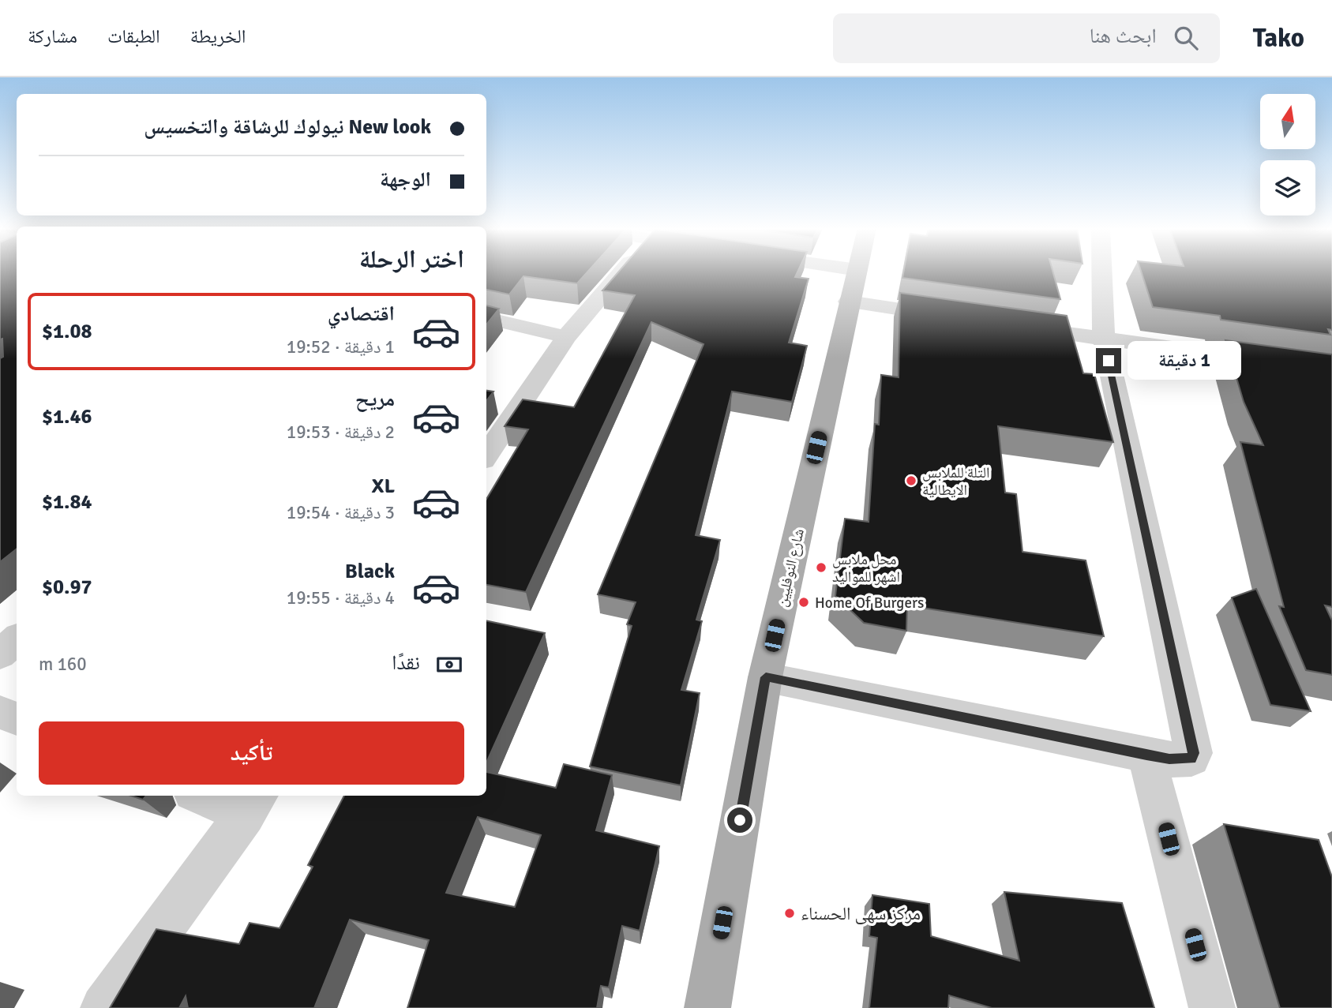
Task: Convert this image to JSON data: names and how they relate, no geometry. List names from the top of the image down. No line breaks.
{"streets":{"main road":["شارع النوفليين"]},"places":["التلة للملابس الايطالية","محل ملابس اشهر للمواليد","Home Of Burgers","مركز سهى الحسناء"],"north":"top","page":{"header":"Tako","search":"ابحث هنا","nav":["الخريطة","الطبقات","مشاركة"],"banner":["New look نيولوك للرشاقة والتخسيس","الوجهة"],"heading":"اختر الرحلة","list":[{"name":"اقتصادي","note":"1 دقيقة · 19:52","value":"$1.08"},{"name":"مريح","note":"2 دقيقة · 19:53","value":"$1.46"},{"name":"XL","note":"3 دقيقة · 19:54","value":"$1.84"},{"name":"Black","note":"4 دقيقة · 19:55","value":"$0.97"}],"bubble":"1 دقيقة","pay":["نقدًا","160 m"],"buttons":"تأكيد"}}
